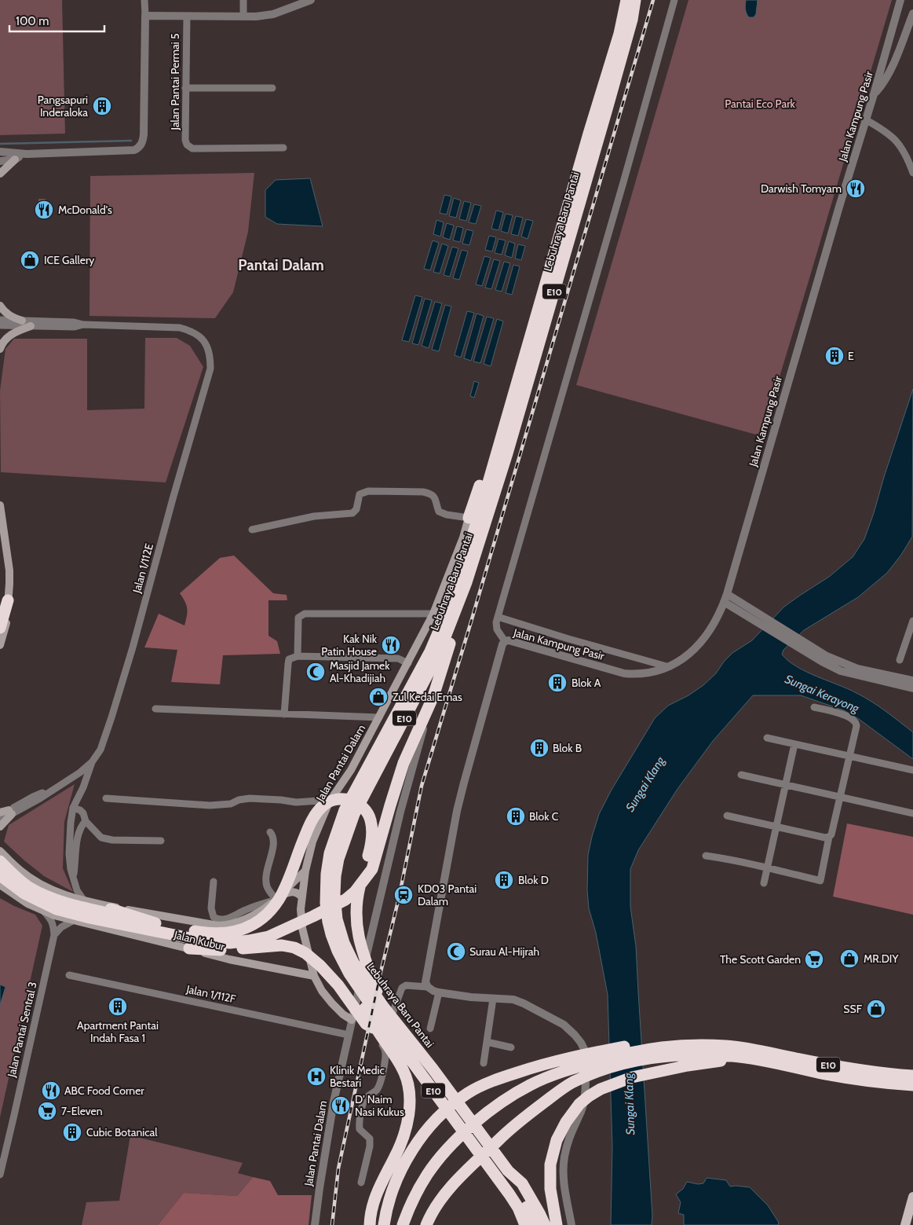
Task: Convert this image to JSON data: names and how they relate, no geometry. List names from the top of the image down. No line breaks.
{"streets":{"highway":["Lebuhraya Baru Pantai","E10"],"main road":["Jalan Pantai Dalam","Jalan Kubur"],"street":["Jalan Pantai Permai 5","Jalan Kampung Pasir","Jalan 1/112E","Jalan 1/112F","Jalan Pantai Sentral 3"]},"crossings":[["Jalan Pantai Dalam","Jalan Kubur"],["Jalan Pantai Dalam","Jalan 1/112F"],["Jalan Kubur","Jalan Pantai Sentral 3"]],"districts":["Pantai Dalam"],"water":["Sungai Kerayong","Sungai Klang"],"parks":["Pantai Eco Park"],"places":{"building":["Pangsapuri Inderaloka","E","Blok A","Blok B","Blok C","Blok D","Apartment Pantai Indah Fasa 1","Cubic Botanical"],"restaurant":["Darwish Tomyam","McDonald's","Kak Nik Patin House","ABC Food Corner","D' Naim Nasi Kukus"],"shop":["ICE Gallery","Zul Kedai Emas","MR.DIY","SSF"],"mosque":["Masjid Jamek Al-Khadijiah","Surau Al-Hijrah"],"station":["KD03 Pantai Dalam"],"supermarket":["The Scott Garden","7-Eleven"],"hospital":["Klinik Medic Bestari"]},"scale_bar":"100 m"}
